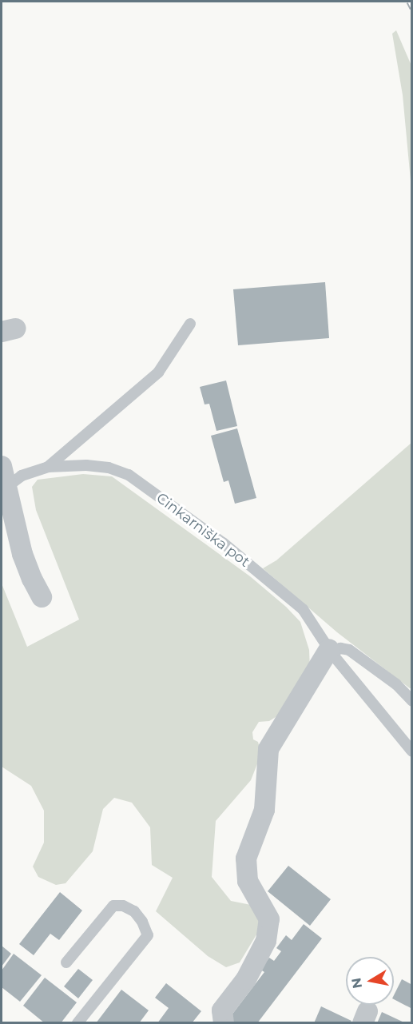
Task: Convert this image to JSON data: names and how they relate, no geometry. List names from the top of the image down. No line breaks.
{"streets":{"lane":["Cinkarniška pot"]},"north":"left"}
